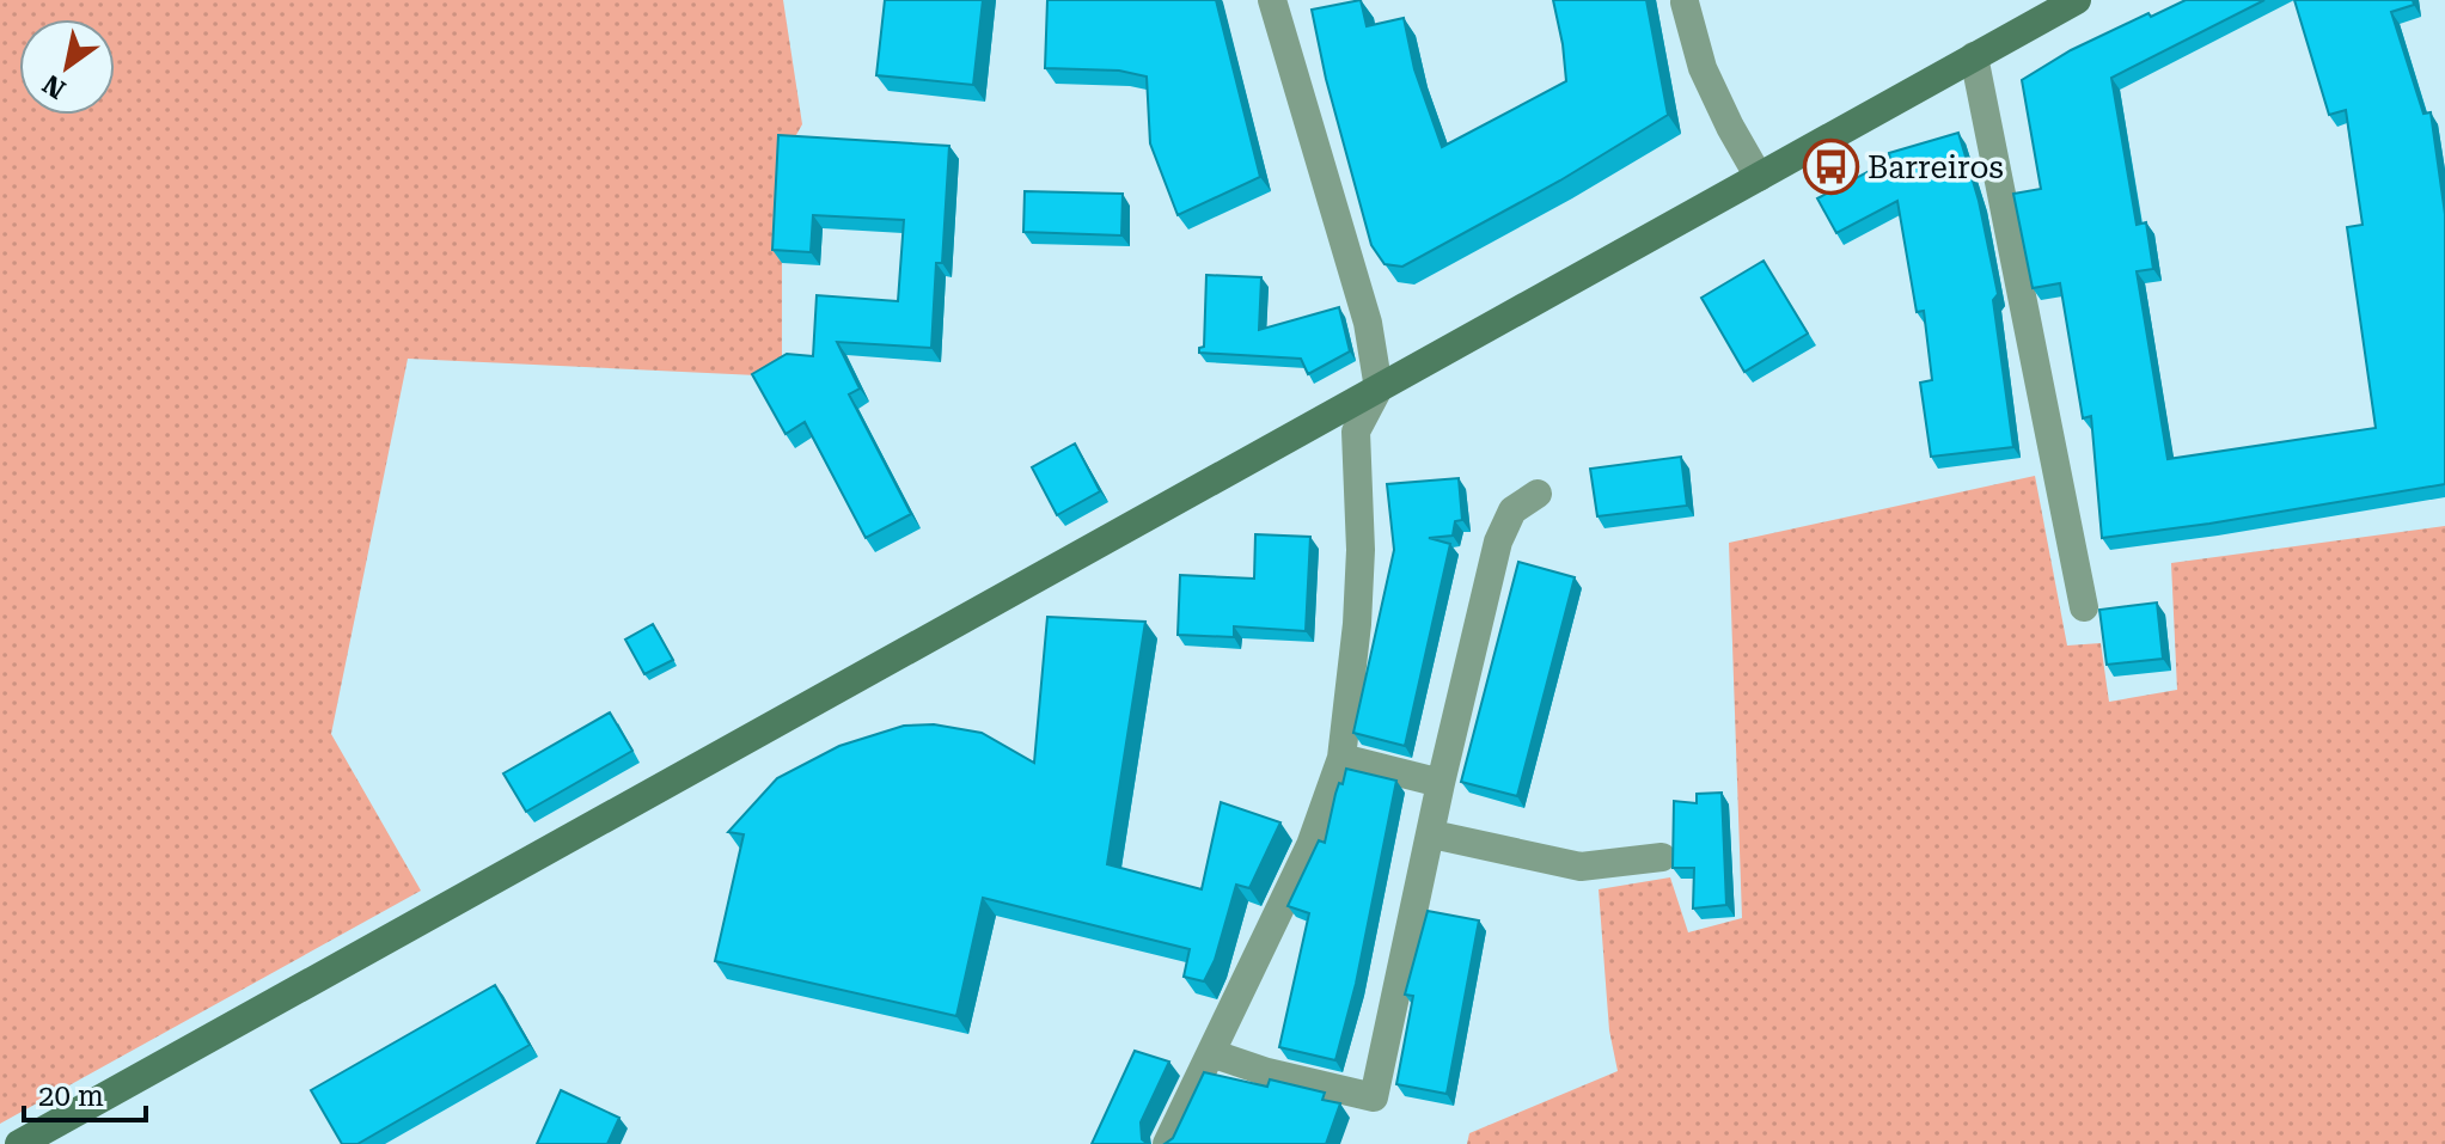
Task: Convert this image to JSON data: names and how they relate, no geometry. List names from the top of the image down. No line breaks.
{"places":{"bus stop":["Barreiros"]},"scale_bar":"20 m","north":"bottom left"}
